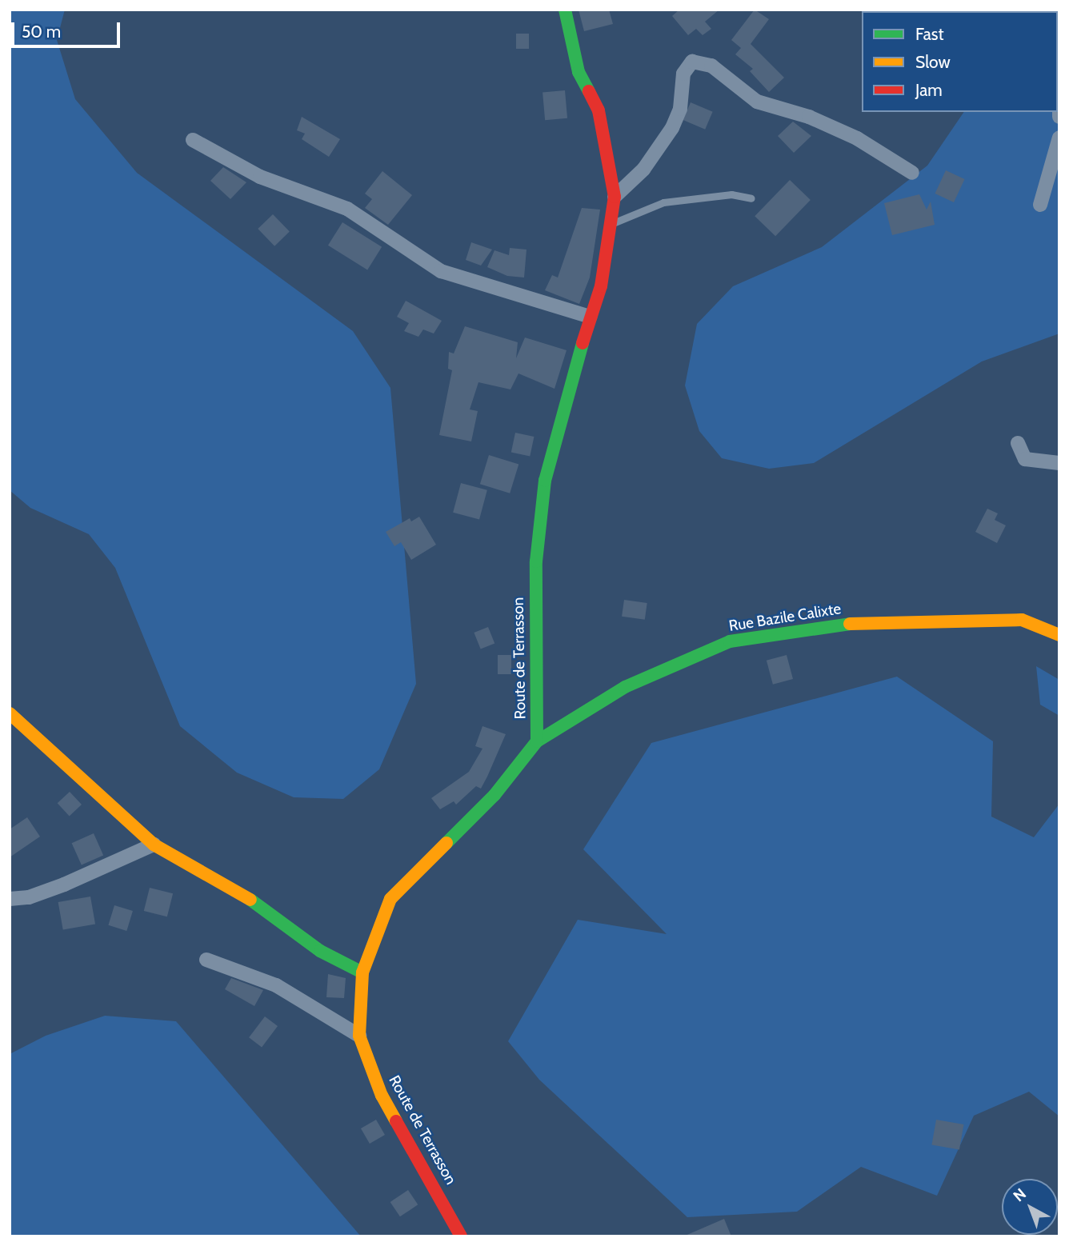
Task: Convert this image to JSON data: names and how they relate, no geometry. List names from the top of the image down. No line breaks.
{"streets":{"street":["Rue Bazile Calixte","Route de Terrasson"]},"crossings":[["Rue Bazile Calixte","Route de Terrasson"]],"legend":["Fast","Slow","Jam"],"scale_bar":"50 m","north":"top left"}
